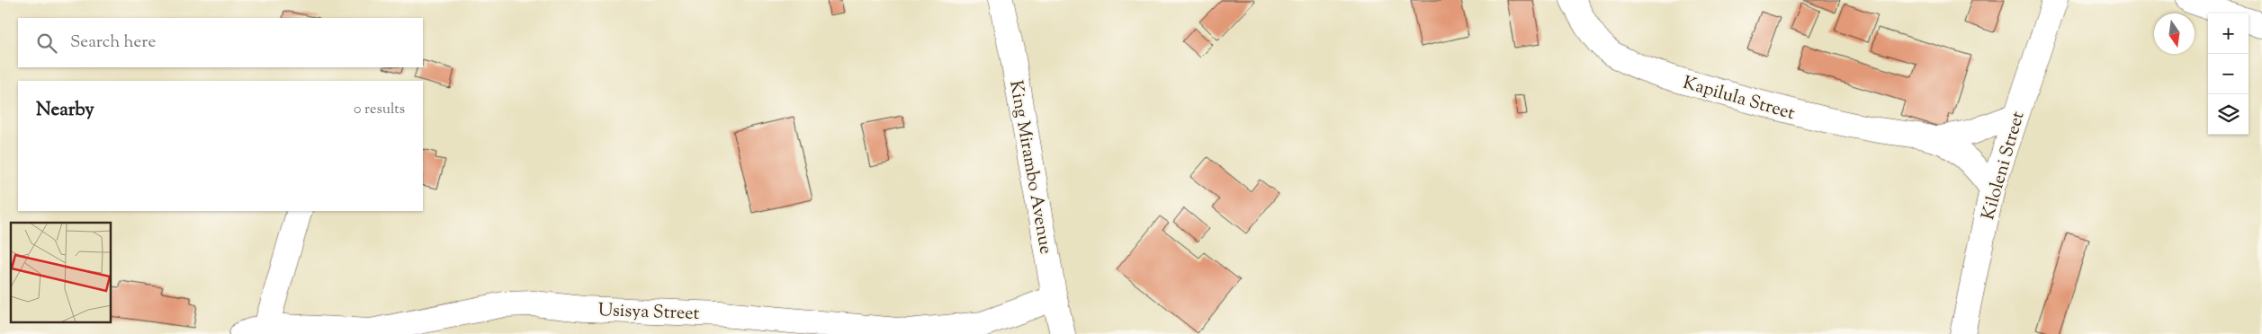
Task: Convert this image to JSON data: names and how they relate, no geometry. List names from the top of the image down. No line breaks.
{"streets":{"street":["Kapilula Street","Kiloleni Street","King Mirambo Avenue","Usisya Street"]},"crossings":[["Kapilula Street","Kiloleni Street"],["King Mirambo Avenue","Usisya Street"]],"north":"bottom","page":{"map_buttons":["+","−"],"search":"Search here","heading":["Nearby","0 results"]}}
